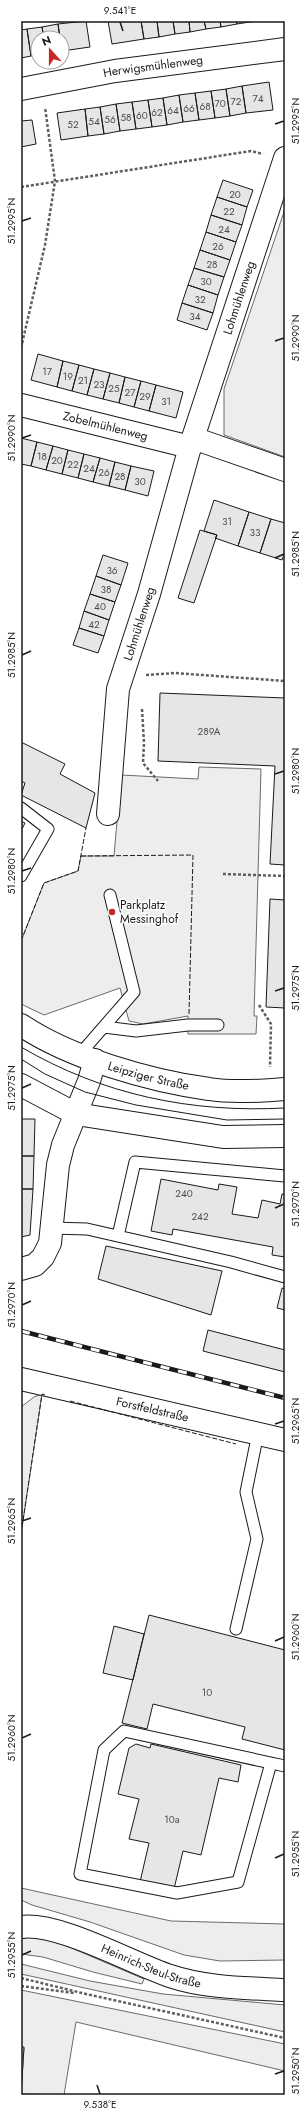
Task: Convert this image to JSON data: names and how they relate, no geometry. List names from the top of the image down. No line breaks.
{"streets":{"street":["Herwigsmühlenweg","Lohmühlenweg","Zobelmühlenweg","Leipziger Straße","Forstfeldstraße","Heinrich-Steul-Straße"]},"crossings":[["Lohmühlenweg","Zobelmühlenweg"]],"places":["Parkplatz Messinghof"],"house_numbers":["74","72","70","68","66","64","62","60","58","56","54","52","20","22","24","26","28","30","32","34","17","19","21","23","25","27","29","31","18","20","22","24","26","28","30","31","33","36","38","40","42","289A","240","242","10","10a"],"north":"top","coordinates":["9.541°E","51.2995°N","51.2990°N","51.2985°N","51.2980°N","51.2975°N","51.2970°N","51.2965°N","51.2960°N","51.2955°N","51.2950°N","9.538°E"]}
